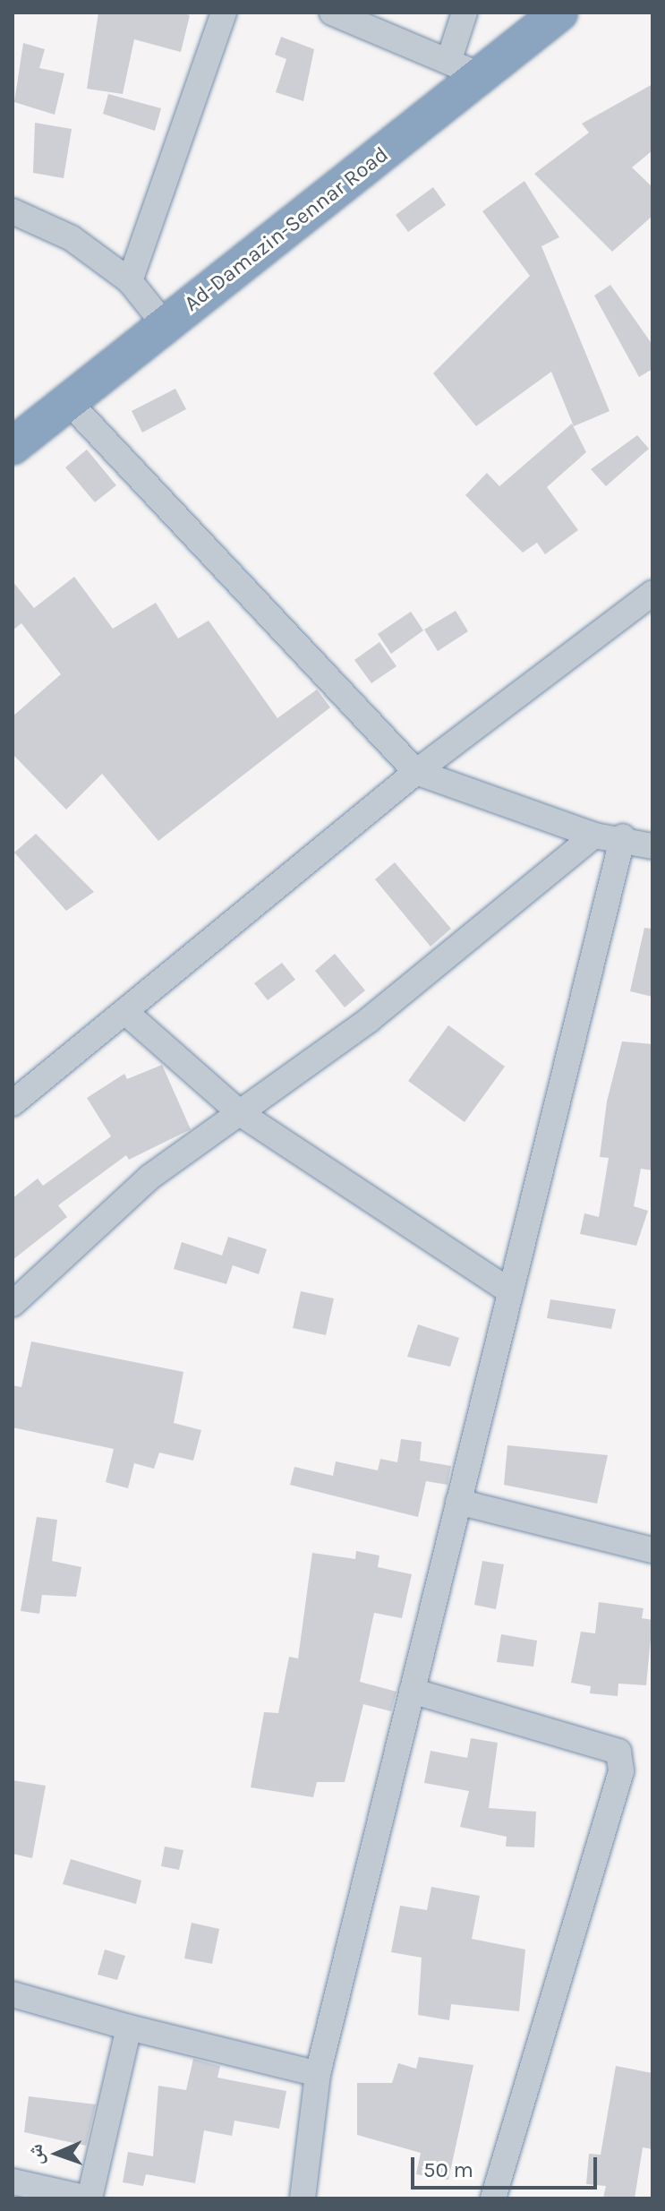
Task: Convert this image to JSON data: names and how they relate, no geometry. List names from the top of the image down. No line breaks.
{"streets":{"highway":["Ad-Damazin-Sennar Road"]},"scale_bar":"50 m","north":"left"}
